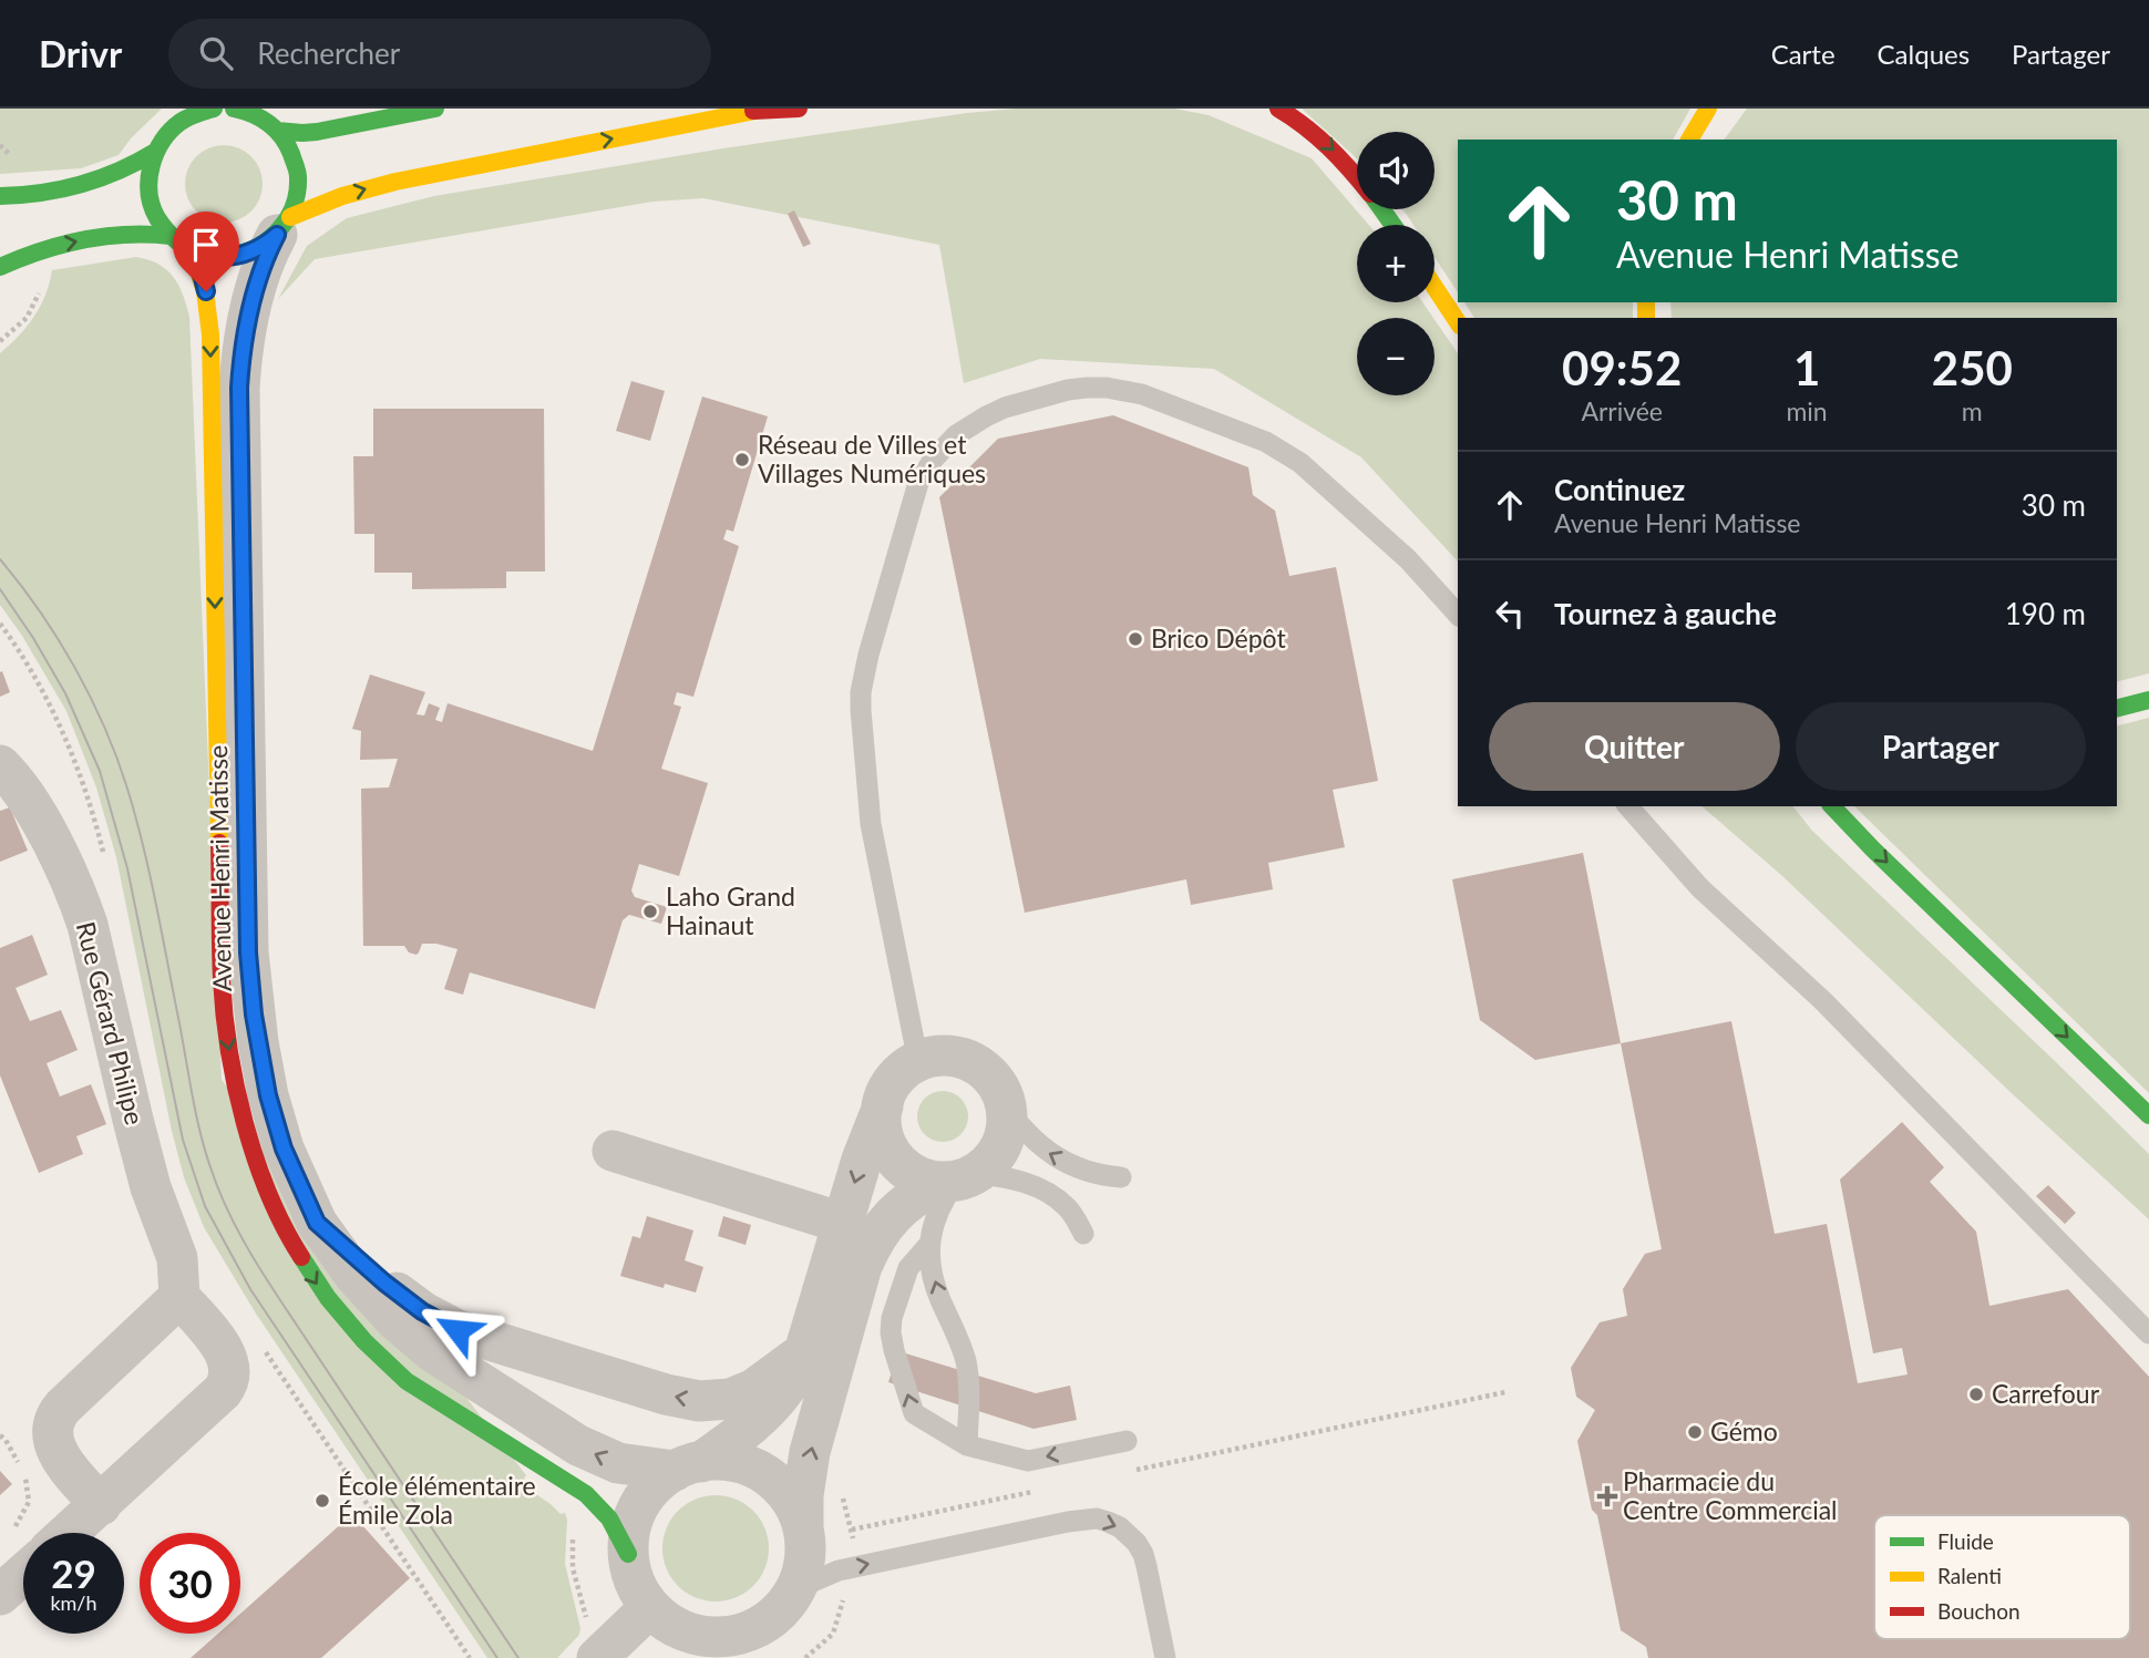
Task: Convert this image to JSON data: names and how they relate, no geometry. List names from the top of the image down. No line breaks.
{"streets":{"main road":["Avenue Henri Matisse"],"street":["Rue Gérard Philipe"]},"places":{"other":["Réseau de Villes et Villages Numériques","Brico Dépôt","Laho Grand Hainaut","Carrefour","Gémo","École élémentaire Émile Zola"],"health":["Pharmacie du Centre Commercial"]},"legend":["Fluide","Ralenti","Bouchon"],"page":{"header":"Drivr","search":"Rechercher","nav":["Carte","Calques","Partager"],"map_buttons":["+","−"],"turn":["30 m","Avenue Henri Matisse"],"eta":["09:52","Arrivée","1","min","250","m"],"list":[{"name":"Continuez","note":"Avenue Henri Matisse","value":"30 m"},{"name":"Tournez à gauche","value":"190 m"}],"buttons":["Quitter","Partager"],"speed":"29 km/h","limit":"30"}}
